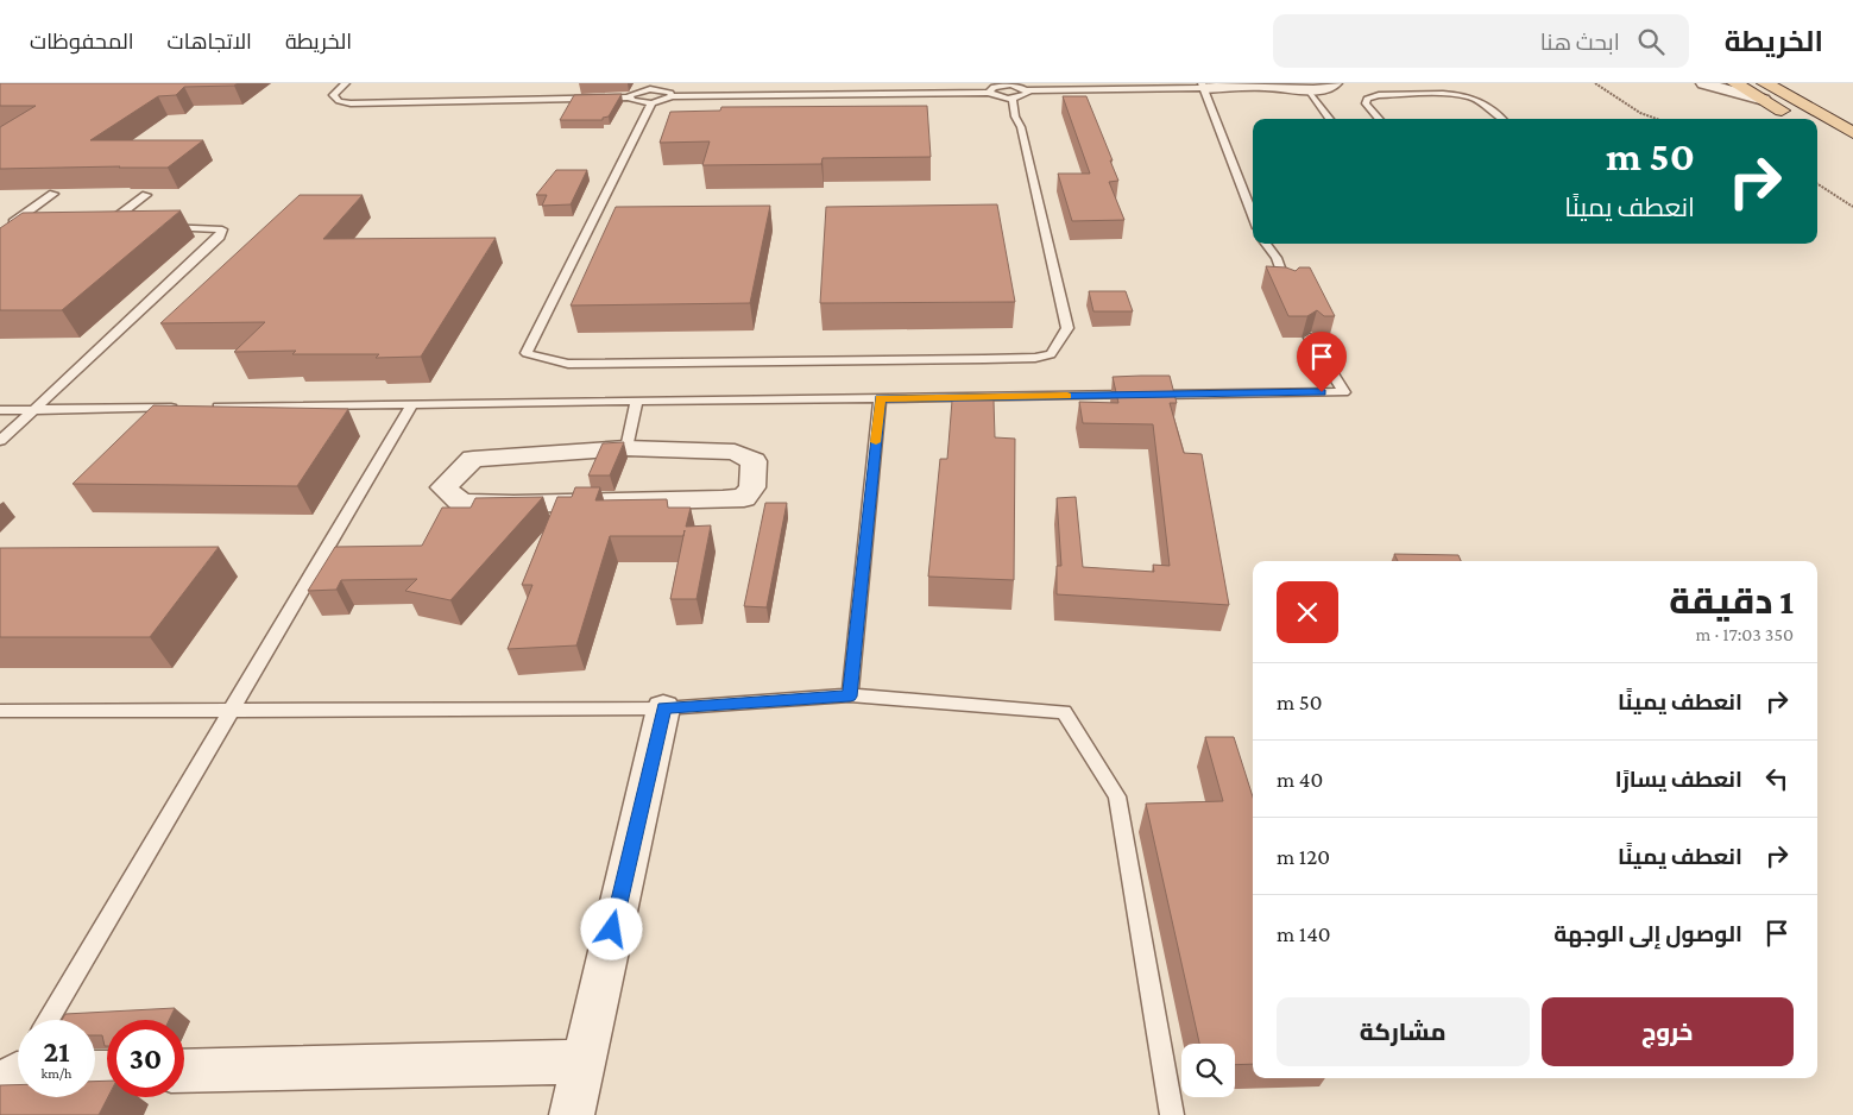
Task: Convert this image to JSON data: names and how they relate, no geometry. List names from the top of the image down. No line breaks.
{"page":{"header":"الخريطة","search":"ابحث هنا","nav":["الخريطة","الاتجاهات","المحفوظات"],"turn":["50 m","انعطف يمينًا"],"heading":["1 دقيقة","350 m · 17:03"],"list":[{"name":"انعطف يمينًا","value":"50 m"},{"name":"انعطف يسارًا","value":"40 m"},{"name":"انعطف يمينًا","value":"120 m"},{"name":"الوصول إلى الوجهة","value":"140 m"}],"buttons":["خروج","مشاركة"],"speed":"21 km/h","limit":"30"}}
